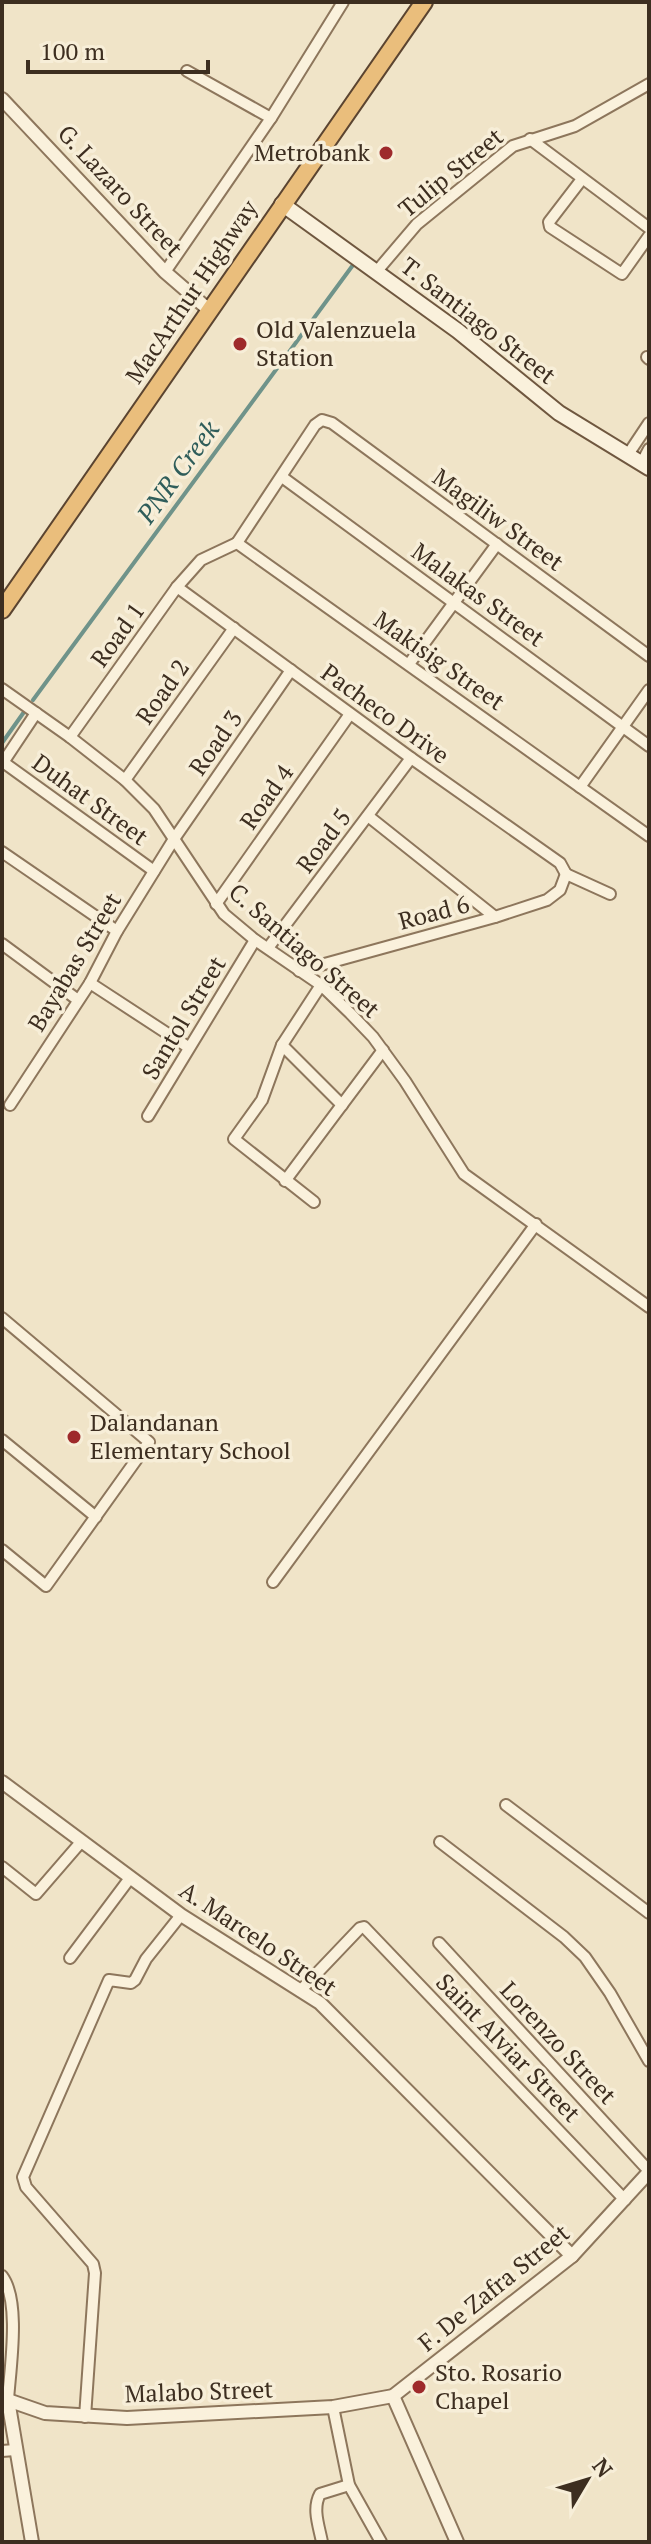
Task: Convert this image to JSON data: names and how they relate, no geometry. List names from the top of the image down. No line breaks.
{"streets":{"highway":["MacArthur Highway"],"main road":["T. Santiago Street"],"street":["Tulip Street","G. Lazaro Street","Magiliw Street","Malakas Street","Road 1","Makisig Street","Road 2","Pacheco Drive","Road 3","Road 4","Duhat Street","Road 5","Road 6","C. Santiago Street","Bayabas Street","Santol Street","A. Marcelo Street","Lorenzo Street","Saint Alviar Street","F. De Zafra Street","Malabo Street"]},"crossings":[["Tulip Street","T. Santiago Street"],["G. Lazaro Street","MacArthur Highway"],["MacArthur Highway","T. Santiago Street"],["Magiliw Street","Malakas Street"],["Road 1","Makisig Street"],["Road 1","Pacheco Drive"],["Road 1","C. Santiago Street"],["Road 2","Pacheco Drive"],["Road 2","C. Santiago Street"],["Pacheco Drive","Road 3"],["Pacheco Drive","Road 4"],["Pacheco Drive","Road 5"],["Pacheco Drive","Road 6"],["Road 3","C. Santiago Street"],["Road 3","Bayabas Street"],["Road 4","C. Santiago Street"],["Duhat Street","Bayabas Street"],["Road 5","C. Santiago Street"],["Road 6","C. Santiago Street"],["C. Santiago Street","Bayabas Street"],["C. Santiago Street","Santol Street"],["A. Marcelo Street","Saint Alviar Street"],["A. Marcelo Street","F. De Zafra Street"],["Lorenzo Street","F. De Zafra Street"],["Saint Alviar Street","F. De Zafra Street"],["F. De Zafra Street","Malabo Street"]],"water":["PNR Creek"],"places":["Metrobank","Old Valenzuela Station","Dalandanan Elementary School","Sto. Rosario Chapel"],"scale_bar":"100 m","north":"top right"}
